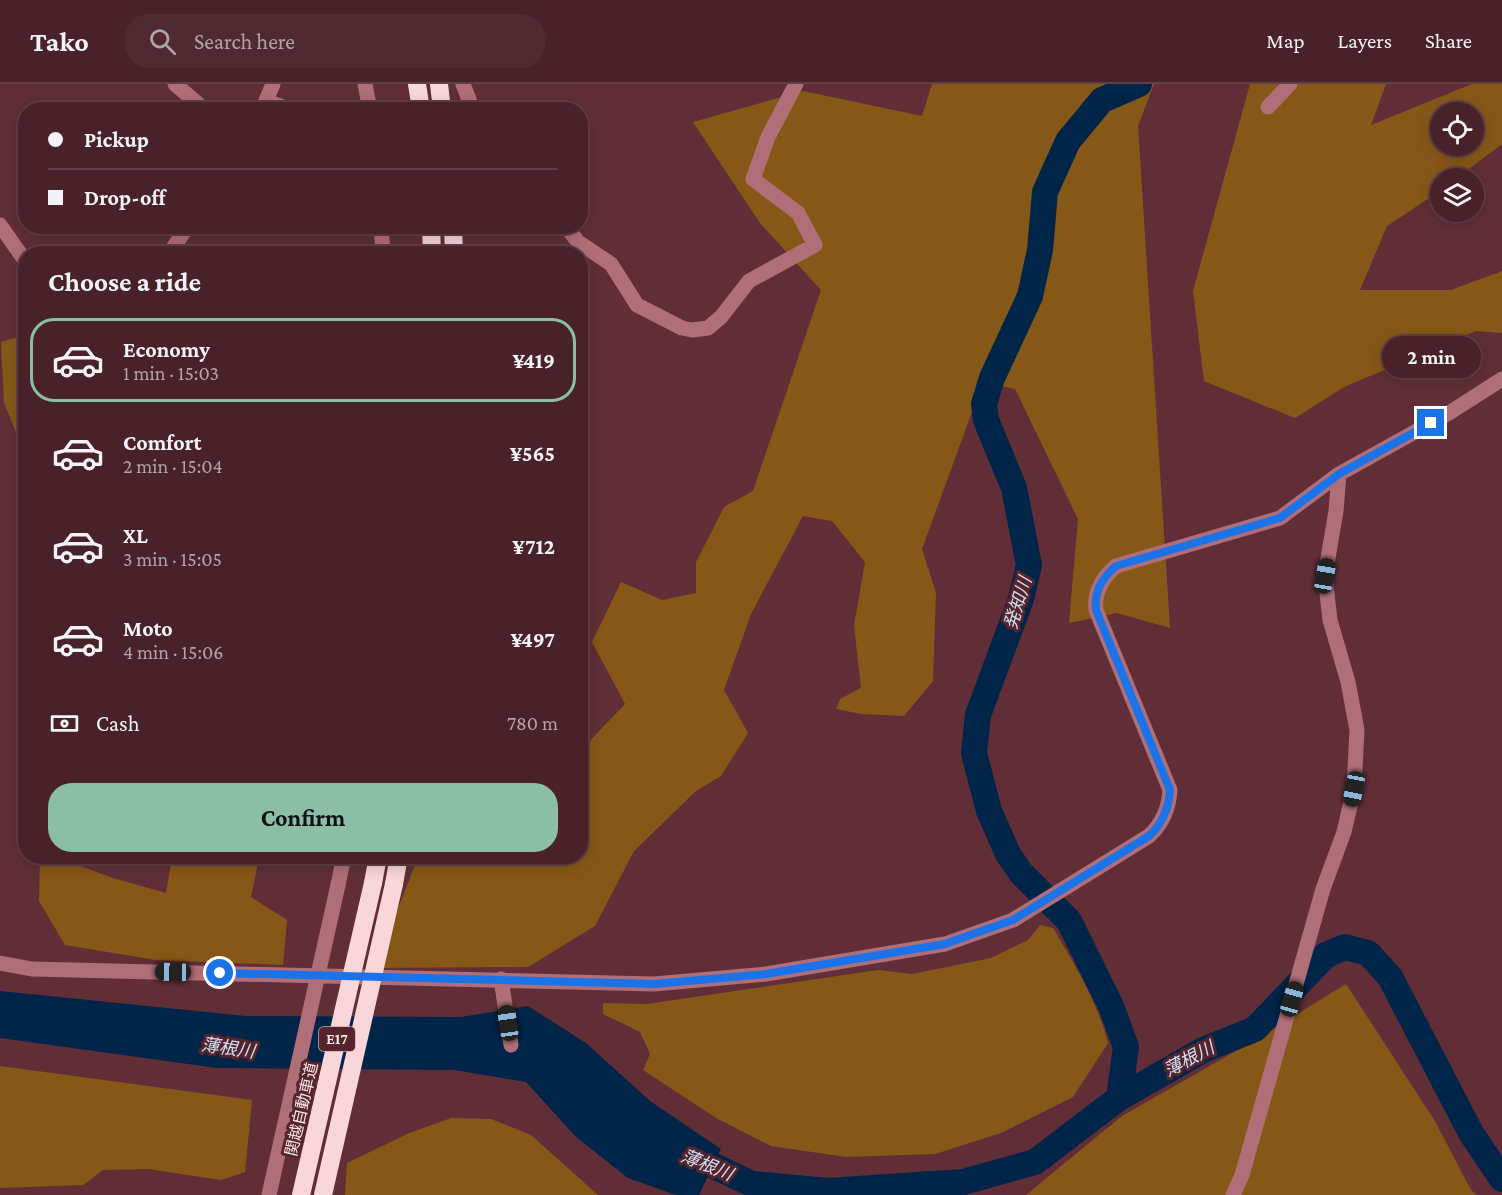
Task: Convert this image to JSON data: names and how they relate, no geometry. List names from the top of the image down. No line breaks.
{"streets":{"highway":["E17","関越自動車道"]},"water":["発知川","薄根川"],"page":{"header":"Tako","search":"Search here","nav":["Map","Layers","Share"],"banner":["Pickup","Drop-off"],"heading":"Choose a ride","list":[{"name":"Economy","note":"1 min · 15:03","value":"¥419"},{"name":"Comfort","note":"2 min · 15:04","value":"¥565"},{"name":"XL","note":"3 min · 15:05","value":"¥712"},{"name":"Moto","note":"4 min · 15:06","value":"¥497"}],"bubble":"2 min","pay":["Cash","780 m"],"buttons":"Confirm"}}
